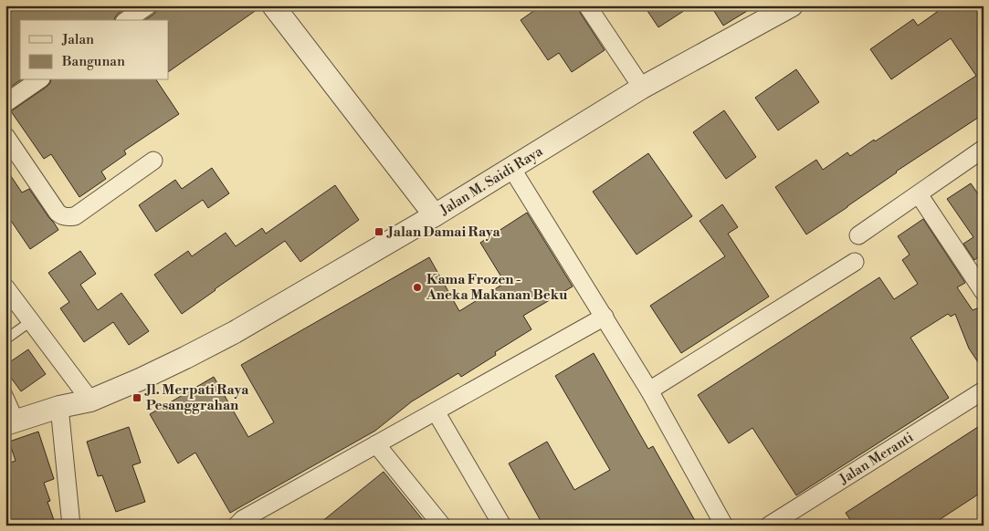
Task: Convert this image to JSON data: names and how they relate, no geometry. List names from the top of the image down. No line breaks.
{"streets":{"street":["Jalan M. Saidi Raya","Jalan Meranti"]},"places":{"transit":["Jalan Damai Raya","Jl. Merpati Raya Pesanggrahan"],"other":["Kama Frozen - Aneka Makanan Beku"]},"legend":["Jalan","Bangunan"]}
